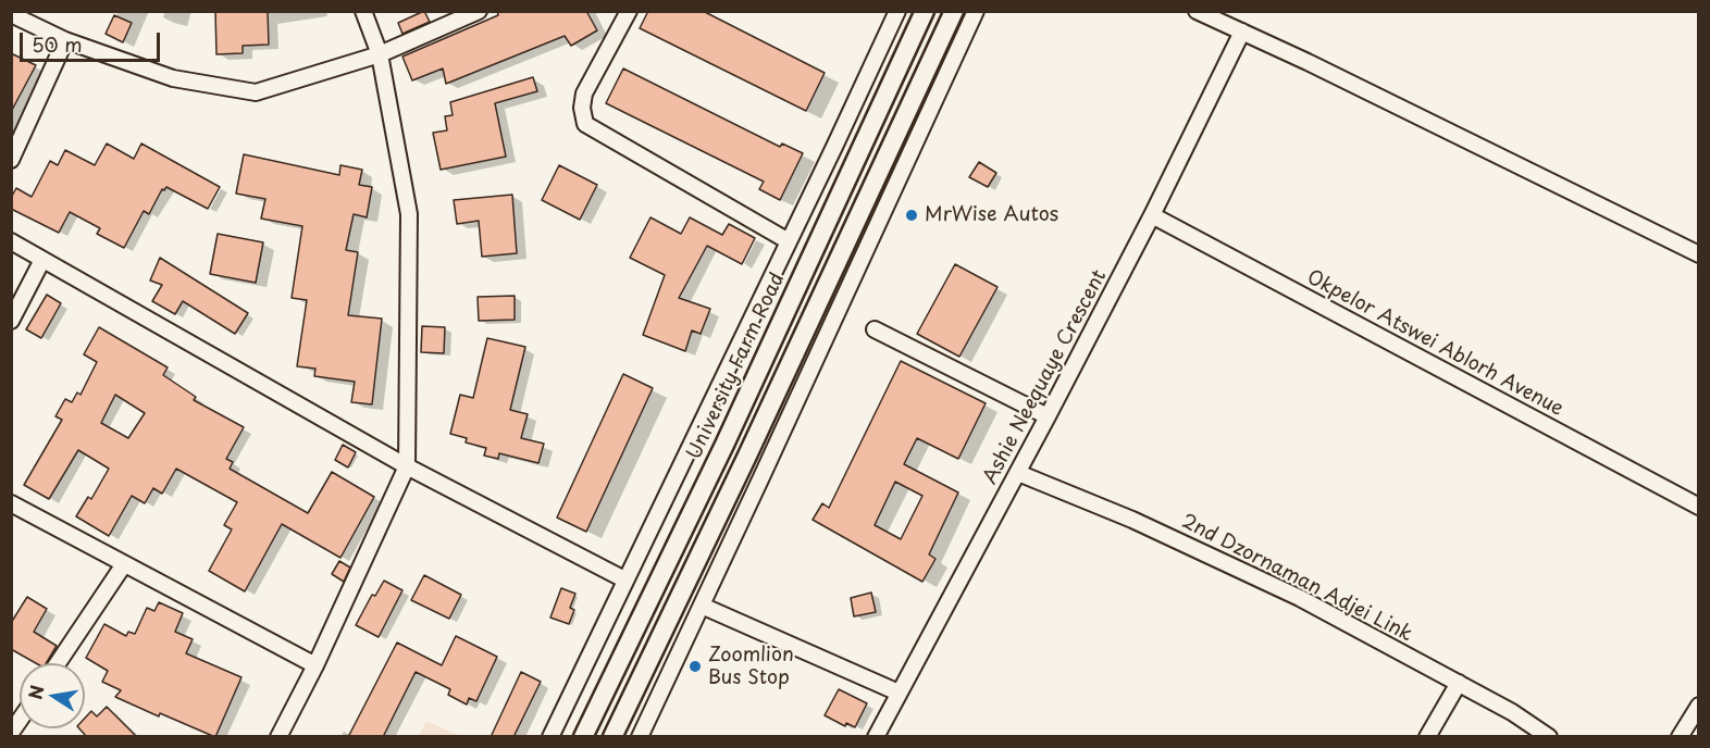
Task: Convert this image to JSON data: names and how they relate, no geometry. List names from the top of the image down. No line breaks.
{"streets":{"street":["Okpelor Atswei Ablorh Avenue","University Farm Road","Ashie Neequaye Crescent","2nd Dzornaman Adjei Link"]},"crossings":[["Okpelor Atswei Ablorh Avenue","Ashie Neequaye Crescent"],["Ashie Neequaye Crescent","2nd Dzornaman Adjei Link"]],"places":["MrWise Autos","Zoomlion Bus Stop"],"scale_bar":"50 m","north":"left"}
